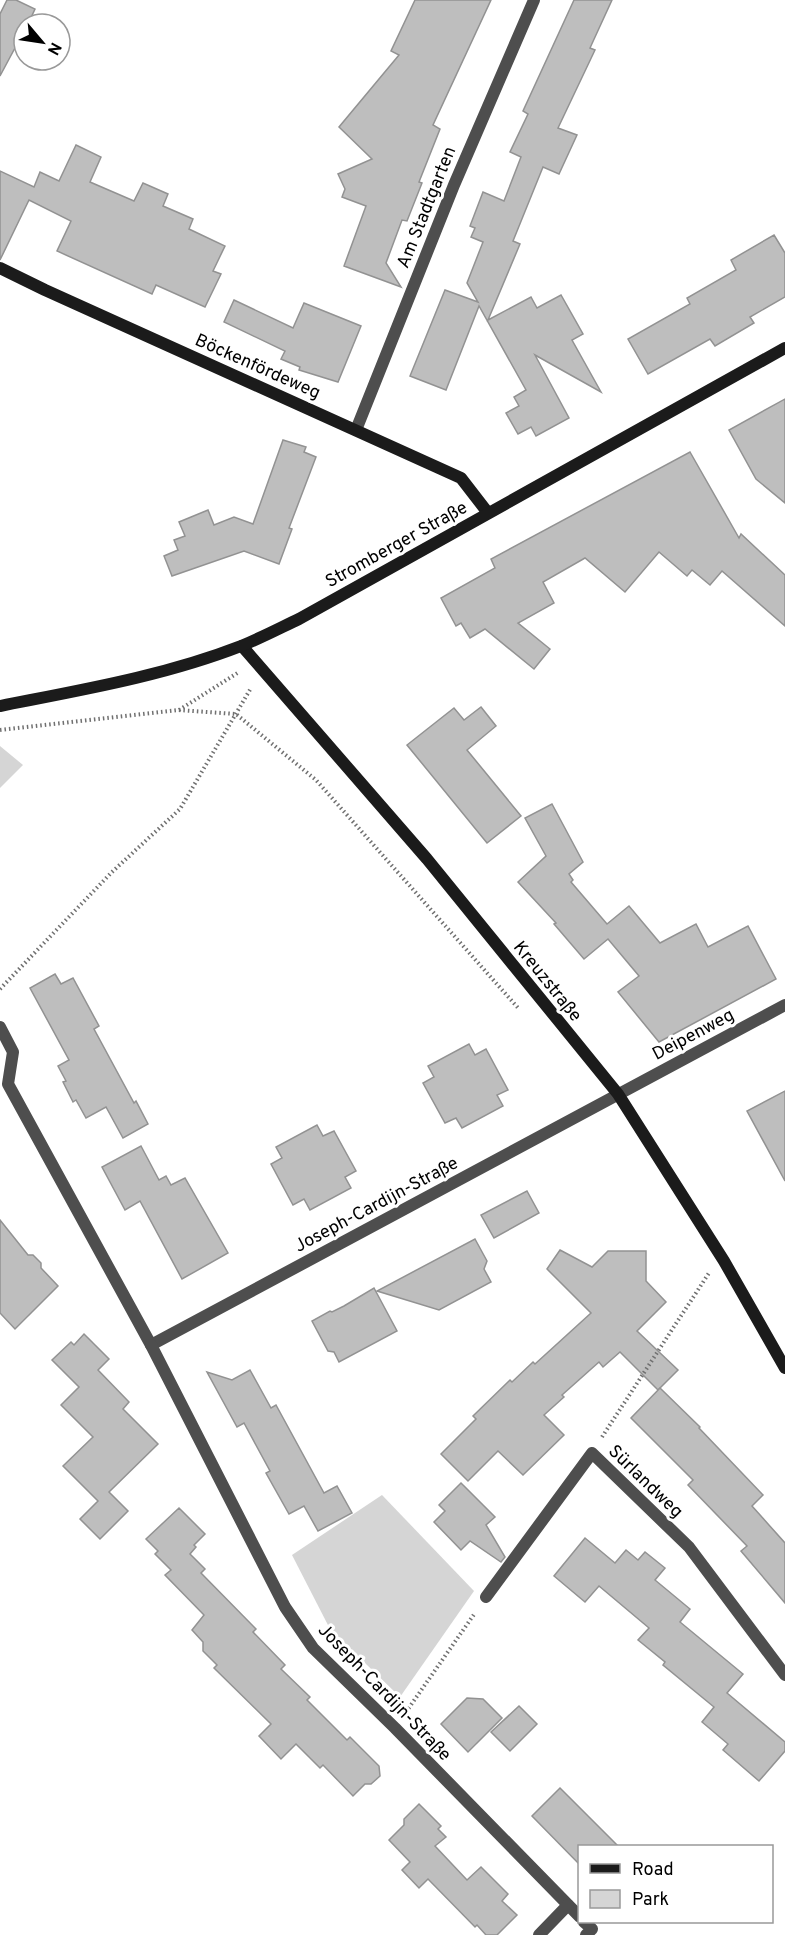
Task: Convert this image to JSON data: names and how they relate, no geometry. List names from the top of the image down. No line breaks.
{"streets":{"street":["Am Stadtgarten","Böckenfördeweg","Stromberger Straße","Kreuzstraße","Deipenweg","Joseph-Cardijn-Straße","Sürlandweg"]},"crossings":[["Am Stadtgarten","Böckenfördeweg"],["Böckenfördeweg","Stromberger Straße"],["Stromberger Straße","Kreuzstraße"],["Kreuzstraße","Deipenweg"],["Kreuzstraße","Joseph-Cardijn-Straße"],["Deipenweg","Joseph-Cardijn-Straße"]],"legend":["Road","Park"],"north":"bottom right"}
